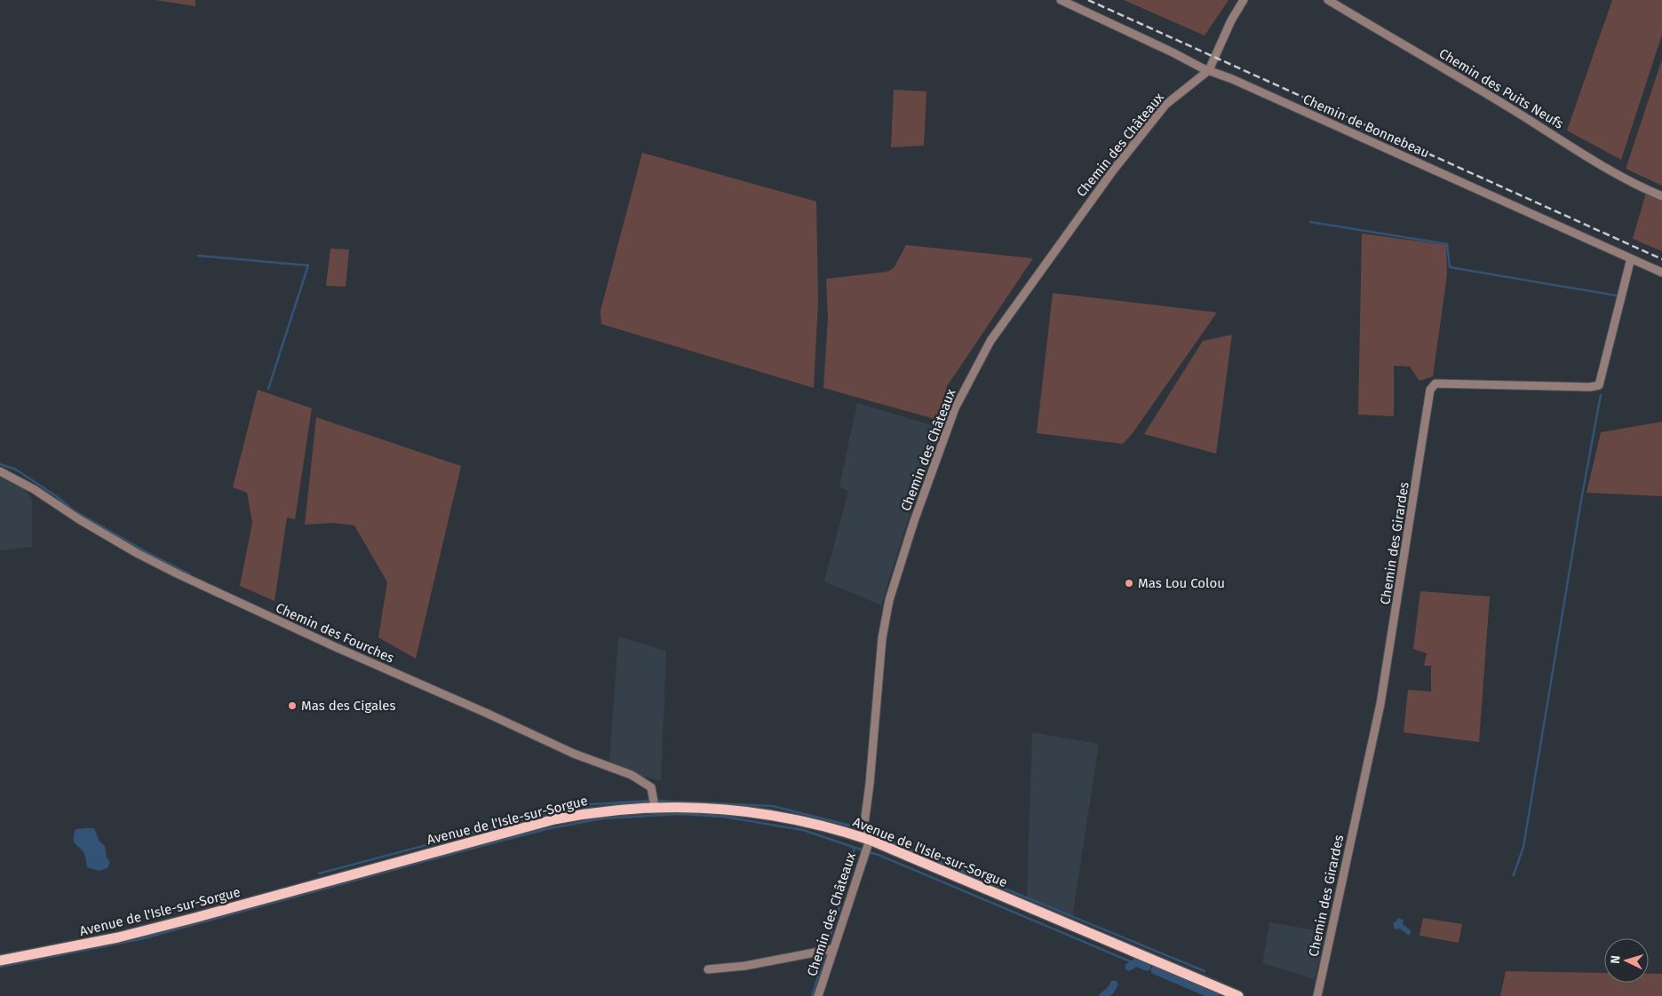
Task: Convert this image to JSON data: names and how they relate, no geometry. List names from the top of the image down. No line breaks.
{"streets":{"main road":["Avenue de l'Isle-sur-Sorgue"],"street":["Chemin des Puits Neufs","Chemin de Bonnebeau","Chemin des Châteaux","Chemin des Girardes","Chemin des Fourches"]},"crossings":[["Chemin de Bonnebeau","Chemin des Châteaux"],["Chemin de Bonnebeau","Chemin des Girardes"],["Chemin des Châteaux","Avenue de l'Isle-sur-Sorgue"],["Chemin des Fourches","Avenue de l'Isle-sur-Sorgue"]],"places":["Mas Lou Colou","Mas des Cigales"],"north":"left"}
